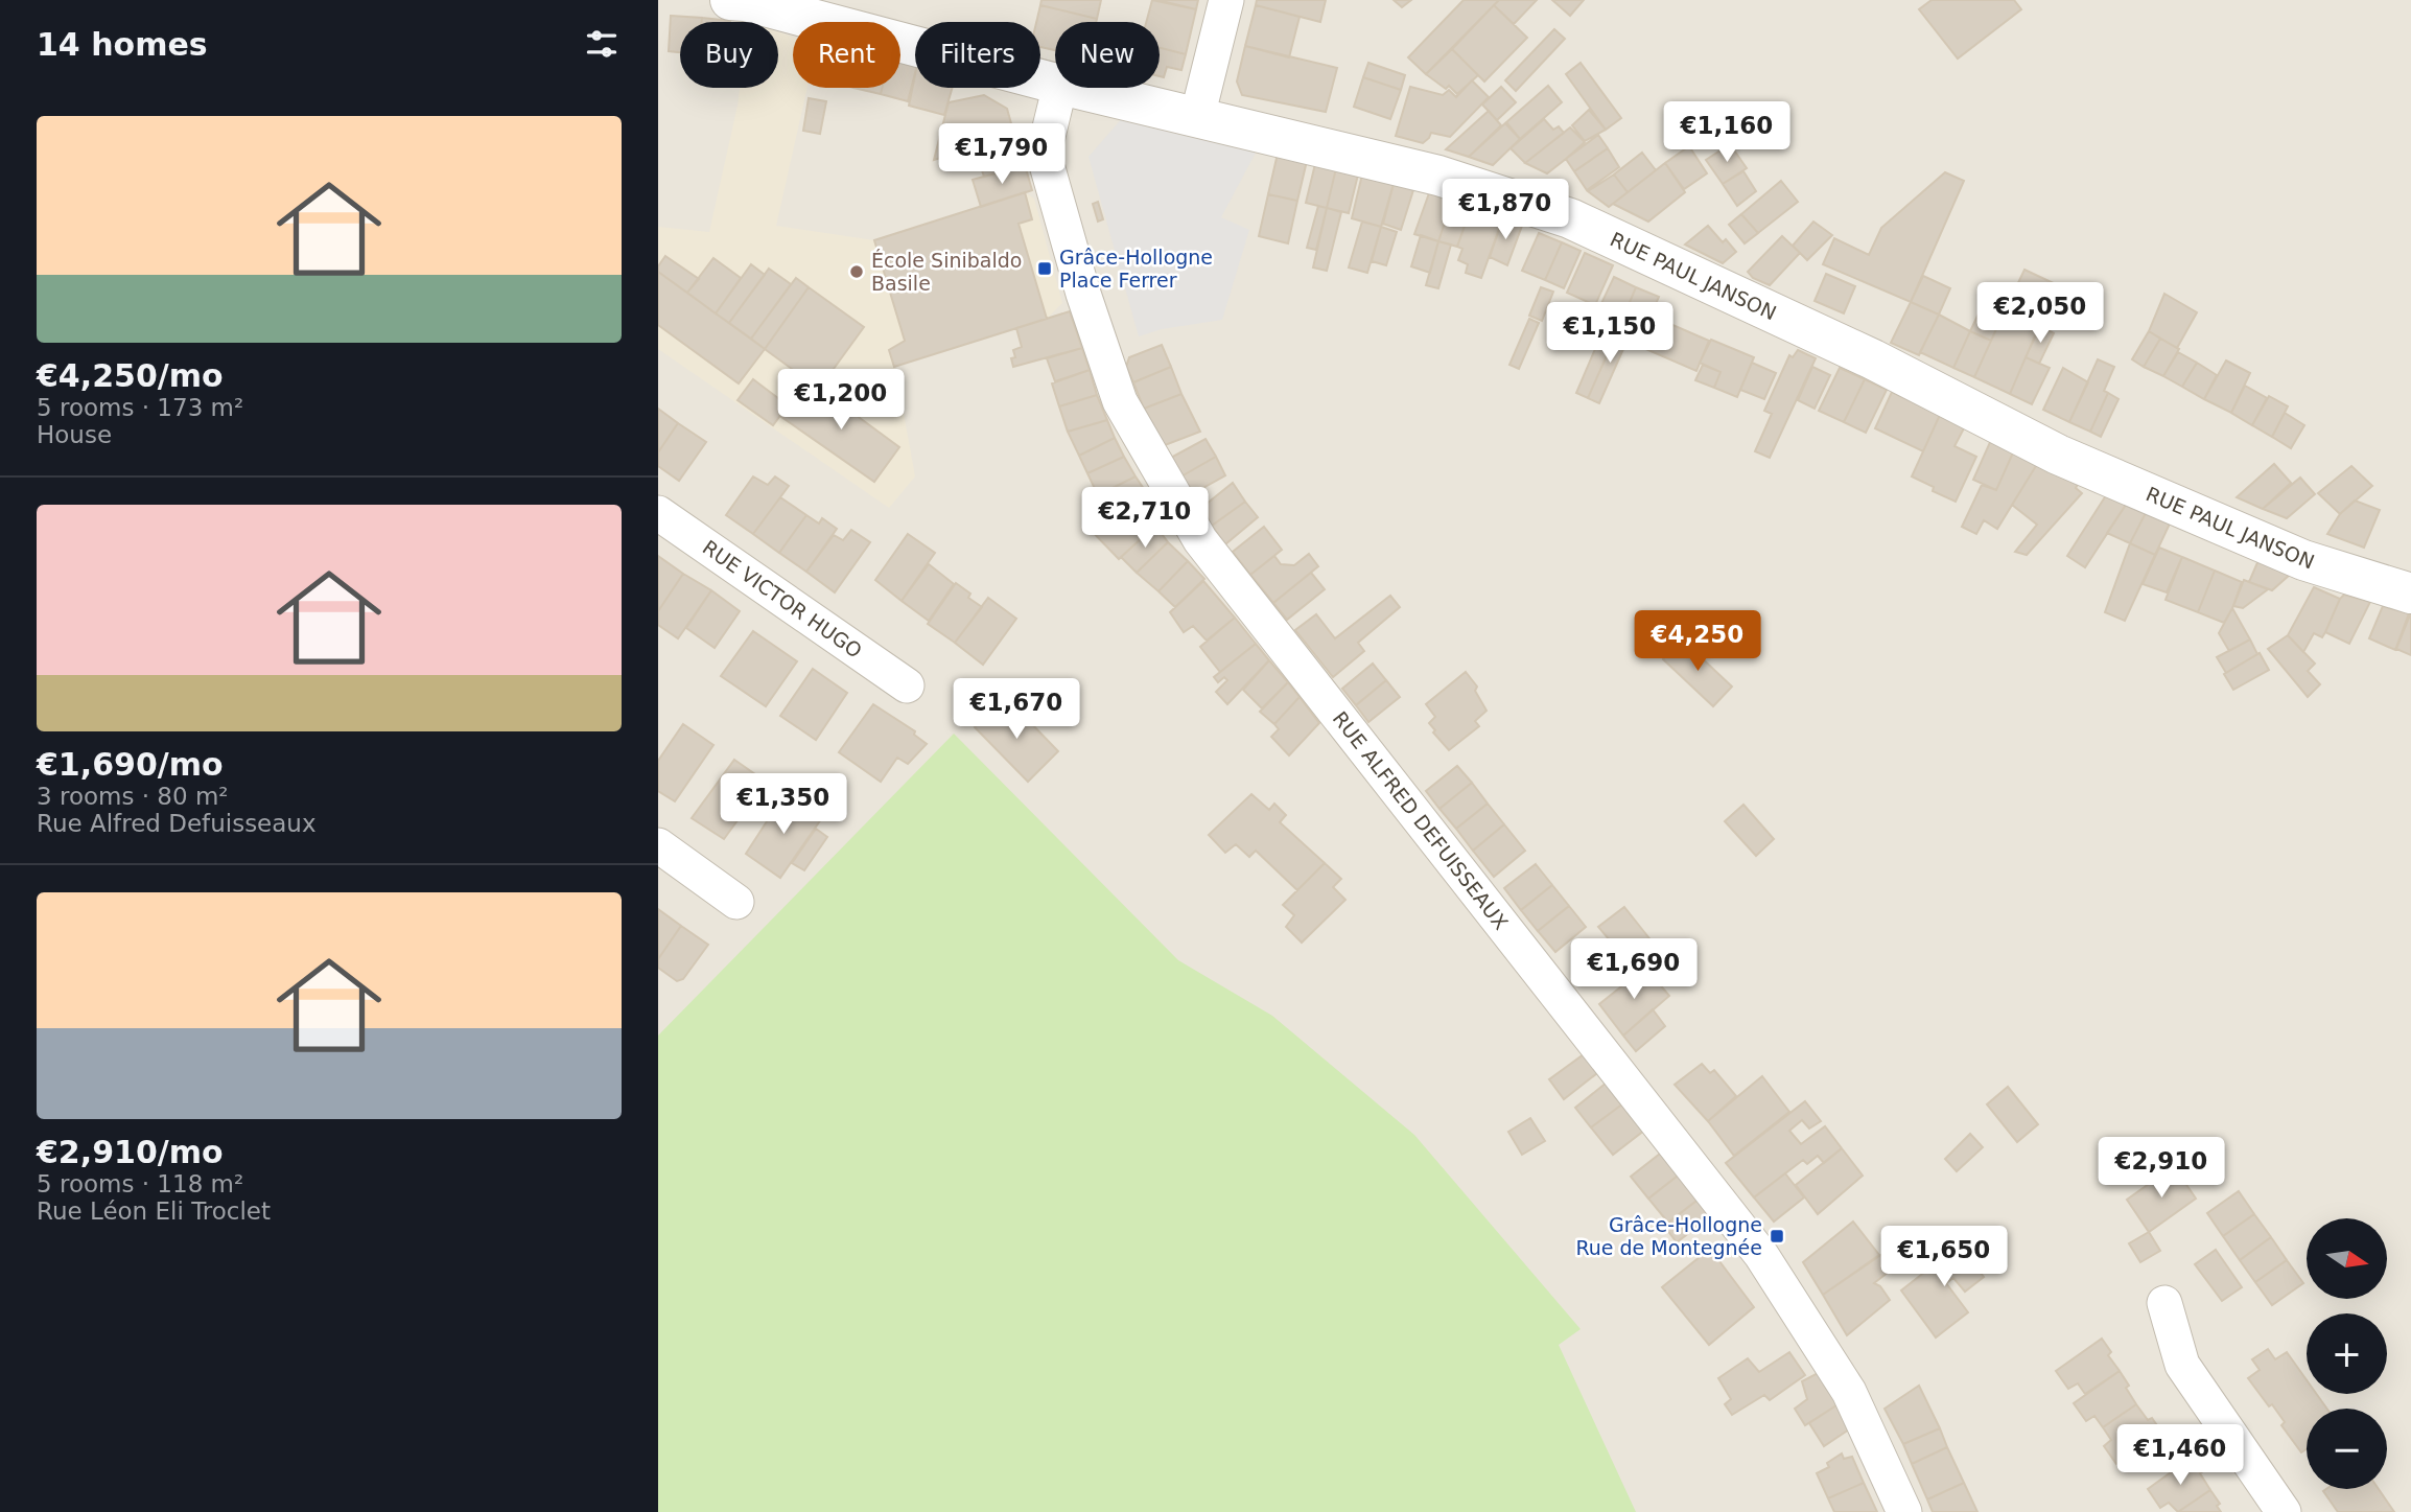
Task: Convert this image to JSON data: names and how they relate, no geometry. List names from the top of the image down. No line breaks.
{"streets":{"street":["RUE PAUL JANSON","RUE VICTOR HUGO","RUE ALFRED DEFUISSEAUX"]},"places":{"transit":["Grâce-Hollogne Place Ferrer","Grâce-Hollogne Rue de Montegnée"],"other":["École Sinibaldo Basile"]},"north":"right","page":{"heading":"14 homes","chip":["Buy","Rent","Filters","New"],"list":[{"name":"€4,250/mo","note":"5 rooms · 173 m² · House"},{"name":"€1,690/mo","note":"3 rooms · 80 m² · Rue Alfred Defuisseaux"},{"name":"€2,910/mo","note":"5 rooms · 118 m² · Rue Léon Eli Troclet"}],"price":["€1,160","€1,790","€1,870","€2,050","€1,150","€1,200","€2,710","€4,250","€1,670","€1,350","€1,690","€2,910","€1,650","€1,460"],"map_buttons":["+","−"]}}
